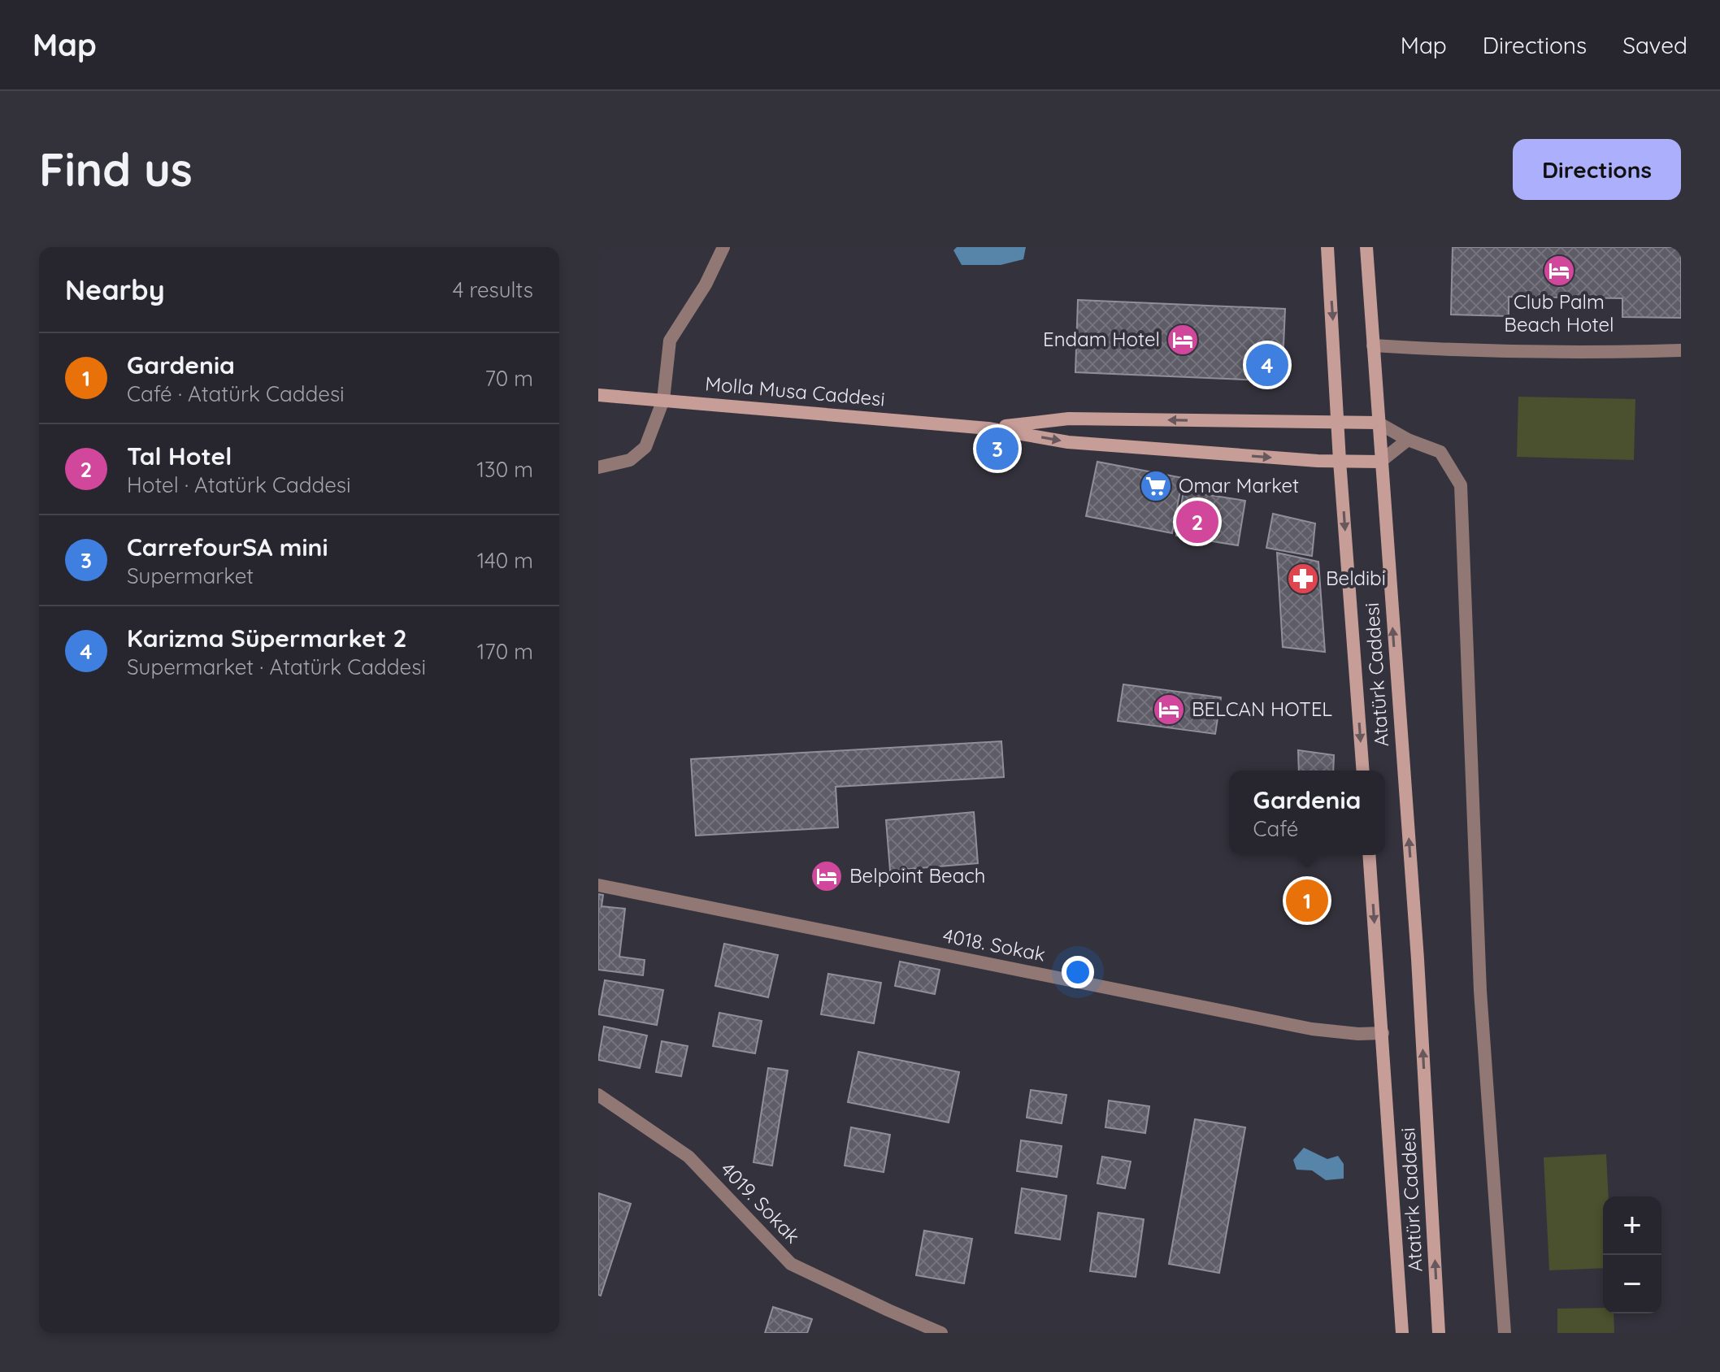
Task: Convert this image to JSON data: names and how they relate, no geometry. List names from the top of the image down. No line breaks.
{"streets":{"street":["Molla Musa Caddesi","Atatürk Caddesi","4018. Sokak","4019. Sokak"]},"crossings":[["Atatürk Caddesi","4018. Sokak"]],"places":{"hotel":["Club Palm Beach Hotel","Endam Hotel","BELCAN HOTEL","Belpoint Beach"],"supermarket":["Omar Market"],"pharmacy":["Beldibi"]},"page":{"header":"Map","nav":["Map","Directions","Saved"],"buttons":"Directions","title":"Find us","heading":["Nearby","4 results"],"list":[{"mark":"1","name":"Gardenia","note":"Café · Atatürk Caddesi","value":"70 m"},{"mark":"2","name":"Tal Hotel","note":"Hotel · Atatürk Caddesi","value":"130 m"},{"mark":"3","name":"CarrefourSA mini","note":"Supermarket","value":"140 m"},{"mark":"4","name":"Karizma Süpermarket 2","note":"Supermarket · Atatürk Caddesi","value":"170 m"}],"pins":["4","3","2","1"],"popup":["Gardenia","Café"],"map_buttons":["+","−"]}}
